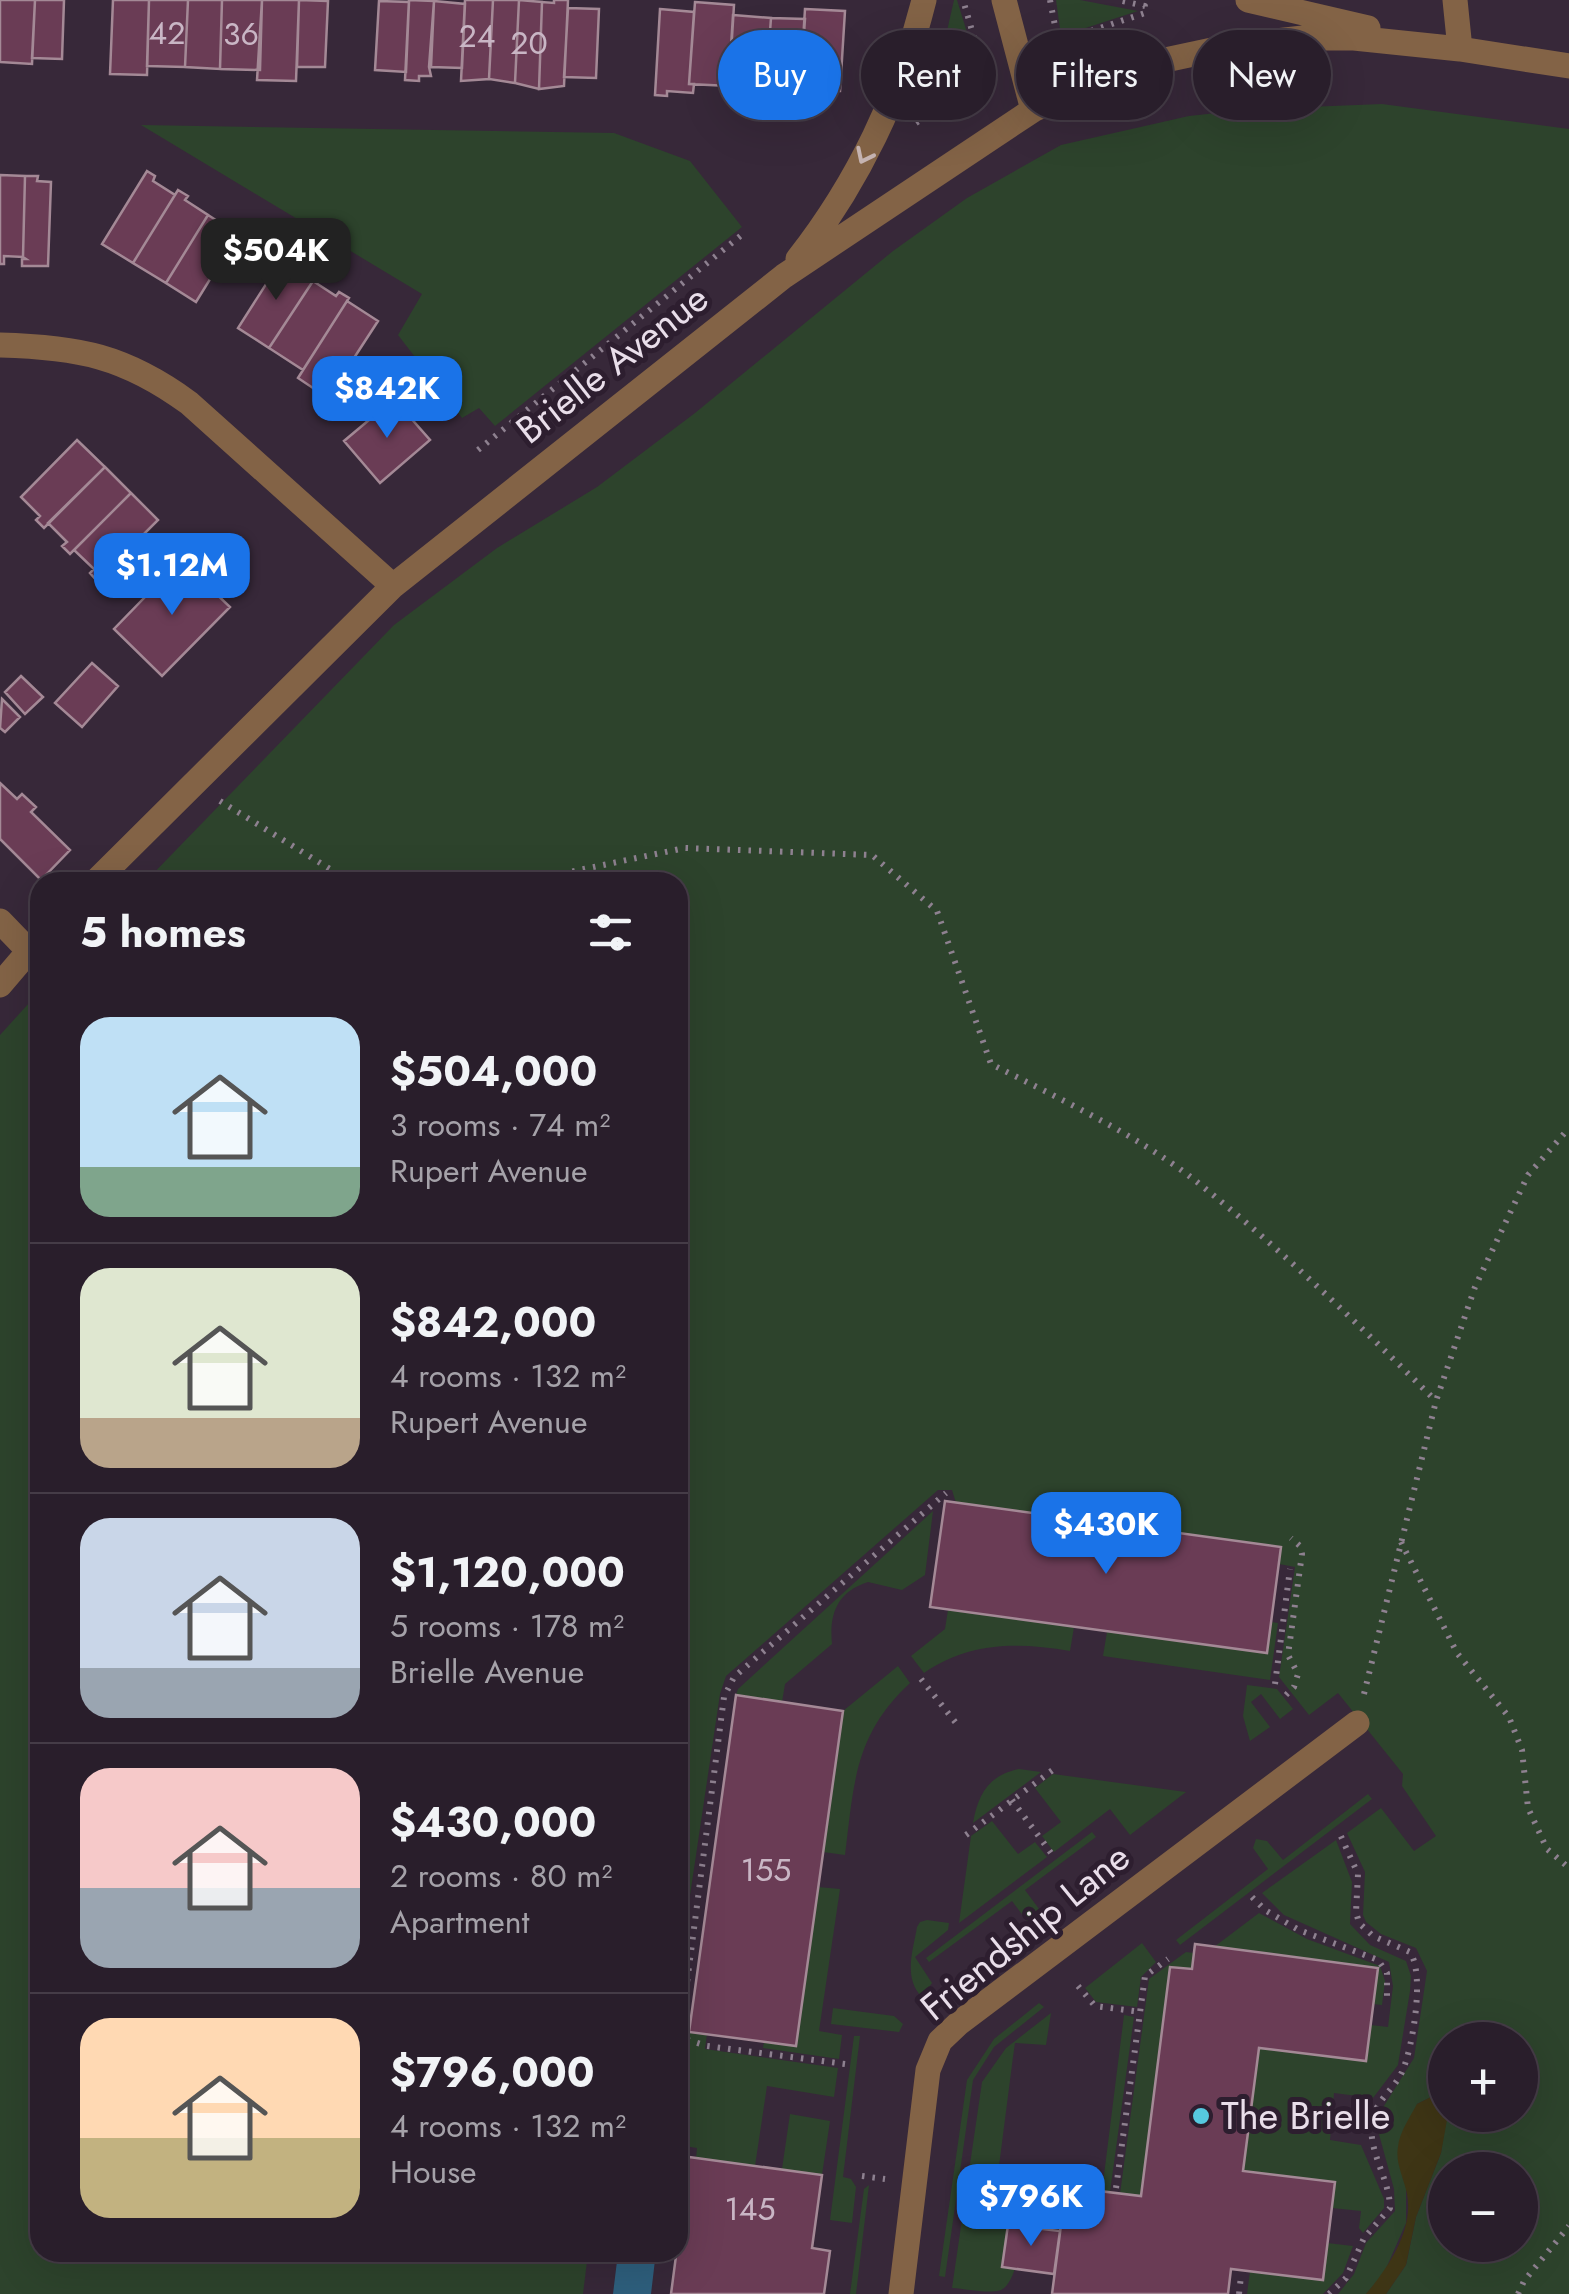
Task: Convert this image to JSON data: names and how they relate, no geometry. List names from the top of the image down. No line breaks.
{"streets":{"street":["Brielle Avenue","Friendship Lane"]},"places":["The Brielle"],"house_numbers":["42","36","24","20","155","145"],"page":{"chip":["Buy","Rent","Filters","New"],"price":["$504K","$842K","$1.12M","$430K","$796K"],"heading":"5 homes","list":[{"name":"$504,000","note":"3 rooms · 74 m² · Rupert Avenue"},{"name":"$842,000","note":"4 rooms · 132 m² · Rupert Avenue"},{"name":"$1,120,000","note":"5 rooms · 178 m² · Brielle Avenue"},{"name":"$430,000","note":"2 rooms · 80 m² · Apartment"},{"name":"$796,000","note":"4 rooms · 132 m² · House"}],"map_buttons":["+","−"]}}
